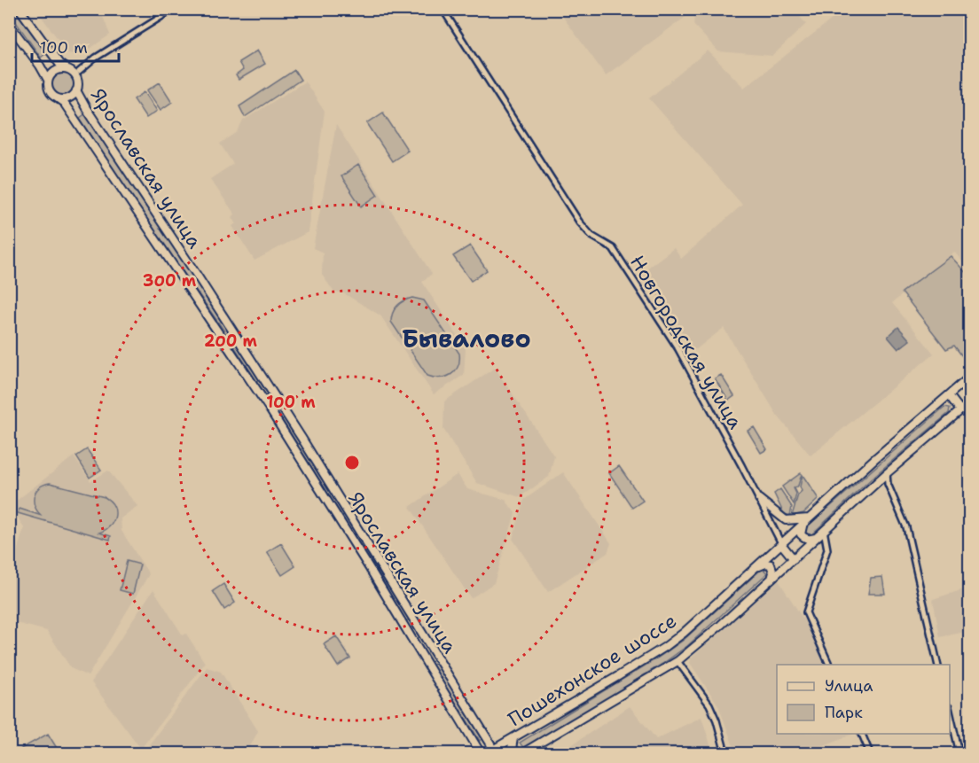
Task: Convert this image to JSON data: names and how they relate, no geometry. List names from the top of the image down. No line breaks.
{"streets":{"main road":["Ярославская улица","Пошехонское шоссе"],"street":["Новгородская улица"]},"crossings":[["Ярославская улица","Пошехонское шоссе"],["Новгородская улица","Пошехонское шоссе"]],"districts":["Бывалово"],"legend":["Улица","Парк"],"scale_bar":"100 m","rings":["300 m","200 m","100 m"]}
